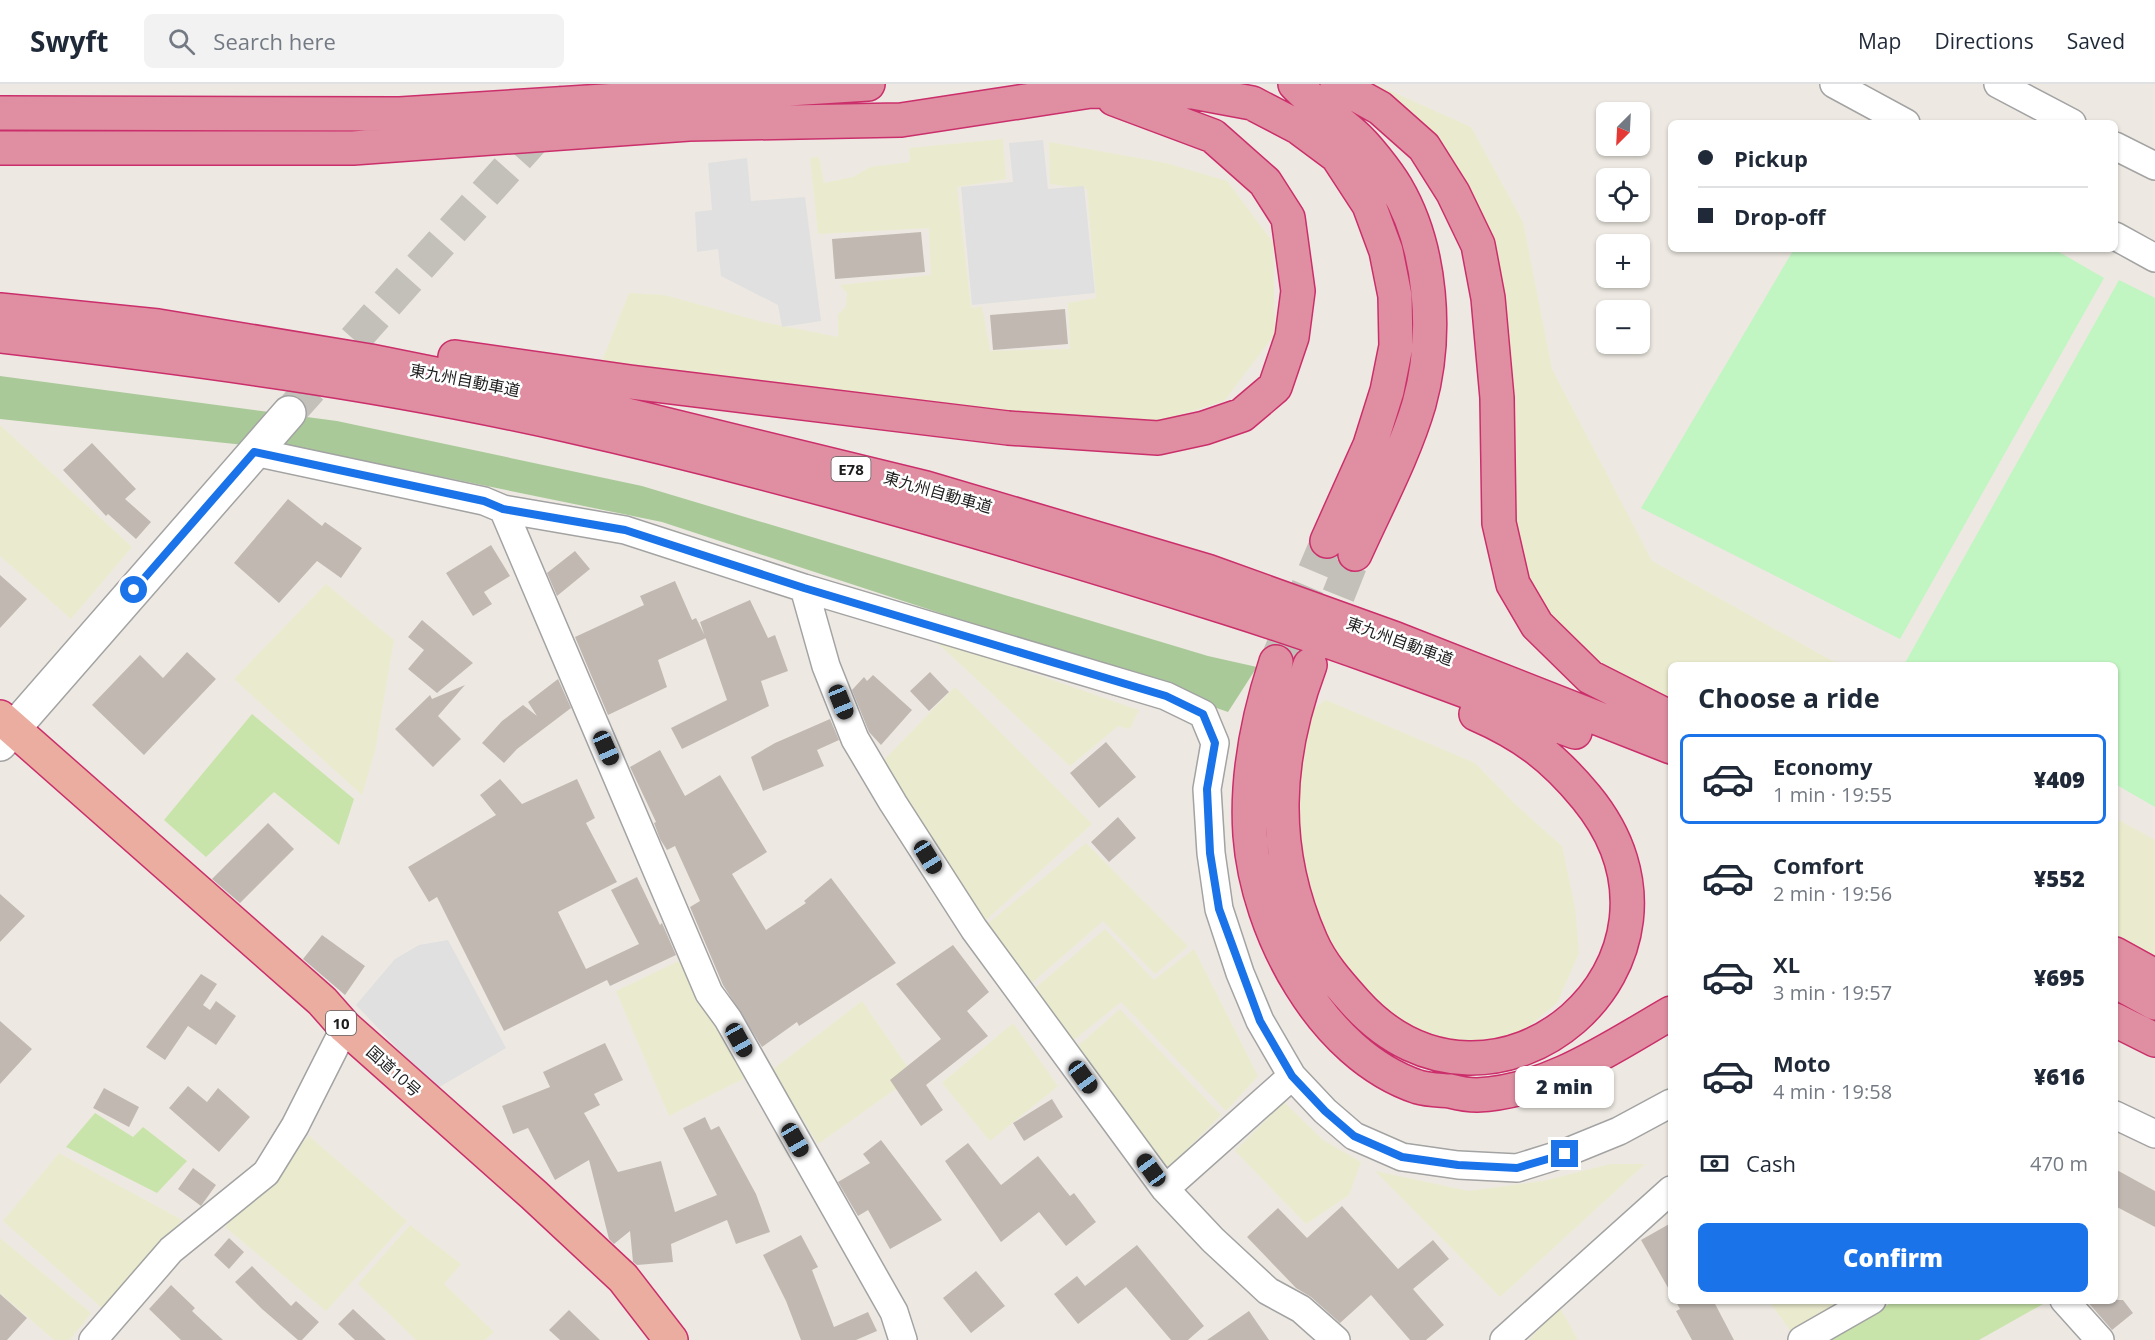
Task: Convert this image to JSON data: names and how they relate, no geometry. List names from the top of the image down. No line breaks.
{"streets":{"highway":["東九州自動車道","E78","10","国道10号"]},"north":"bottom left","page":{"header":"Swyft","search":"Search here","nav":["Map","Directions","Saved"],"map_buttons":["+","−"],"banner":["Pickup","Drop-off"],"heading":"Choose a ride","list":[{"name":"Economy","note":"1 min · 19:55","value":"¥409"},{"name":"Comfort","note":"2 min · 19:56","value":"¥552"},{"name":"XL","note":"3 min · 19:57","value":"¥695"},{"name":"Moto","note":"4 min · 19:58","value":"¥616"}],"bubble":"2 min","pay":["Cash","470 m"],"buttons":"Confirm"}}
